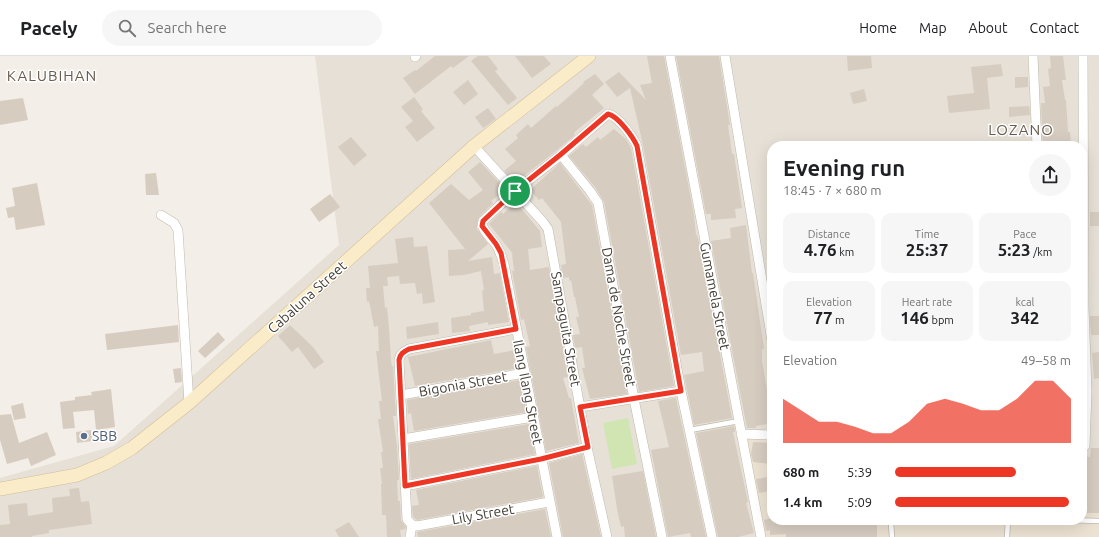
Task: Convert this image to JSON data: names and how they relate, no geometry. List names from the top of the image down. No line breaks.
{"streets":{"main road":["Cabaluna Street"],"street":["Gumamela Street","Dama de Noche Street","Sampaguita Street","Bigonia Street","Ilang Ilang Street","Lily Street"]},"crossings":[["Cabaluna Street","Sampaguita Street"],["Sampaguita Street","Ilang Ilang Street"],["Bigonia Street","Ilang Ilang Street"],["Ilang Ilang Street","Lily Street"]],"districts":["KALUBIHAN","LOZANO"],"places":["SBB"],"page":{"header":"Pacely","search":"Search here","nav":["Home","Map","About","Contact"],"heading":["Evening run","18:45 · 7 × 680 m"],"stats":[["Distance","4.76 km"],["Time","25:37"],["Pace","5:23 /km"],["Elevation","77 m"],["Heart rate","146 bpm"],["kcal","342"]],"chart":["Elevation","49–58 m"],"list":[{"name":"680 m","note":"5:39"},{"name":"1.4 km","note":"5:09"}]}}
